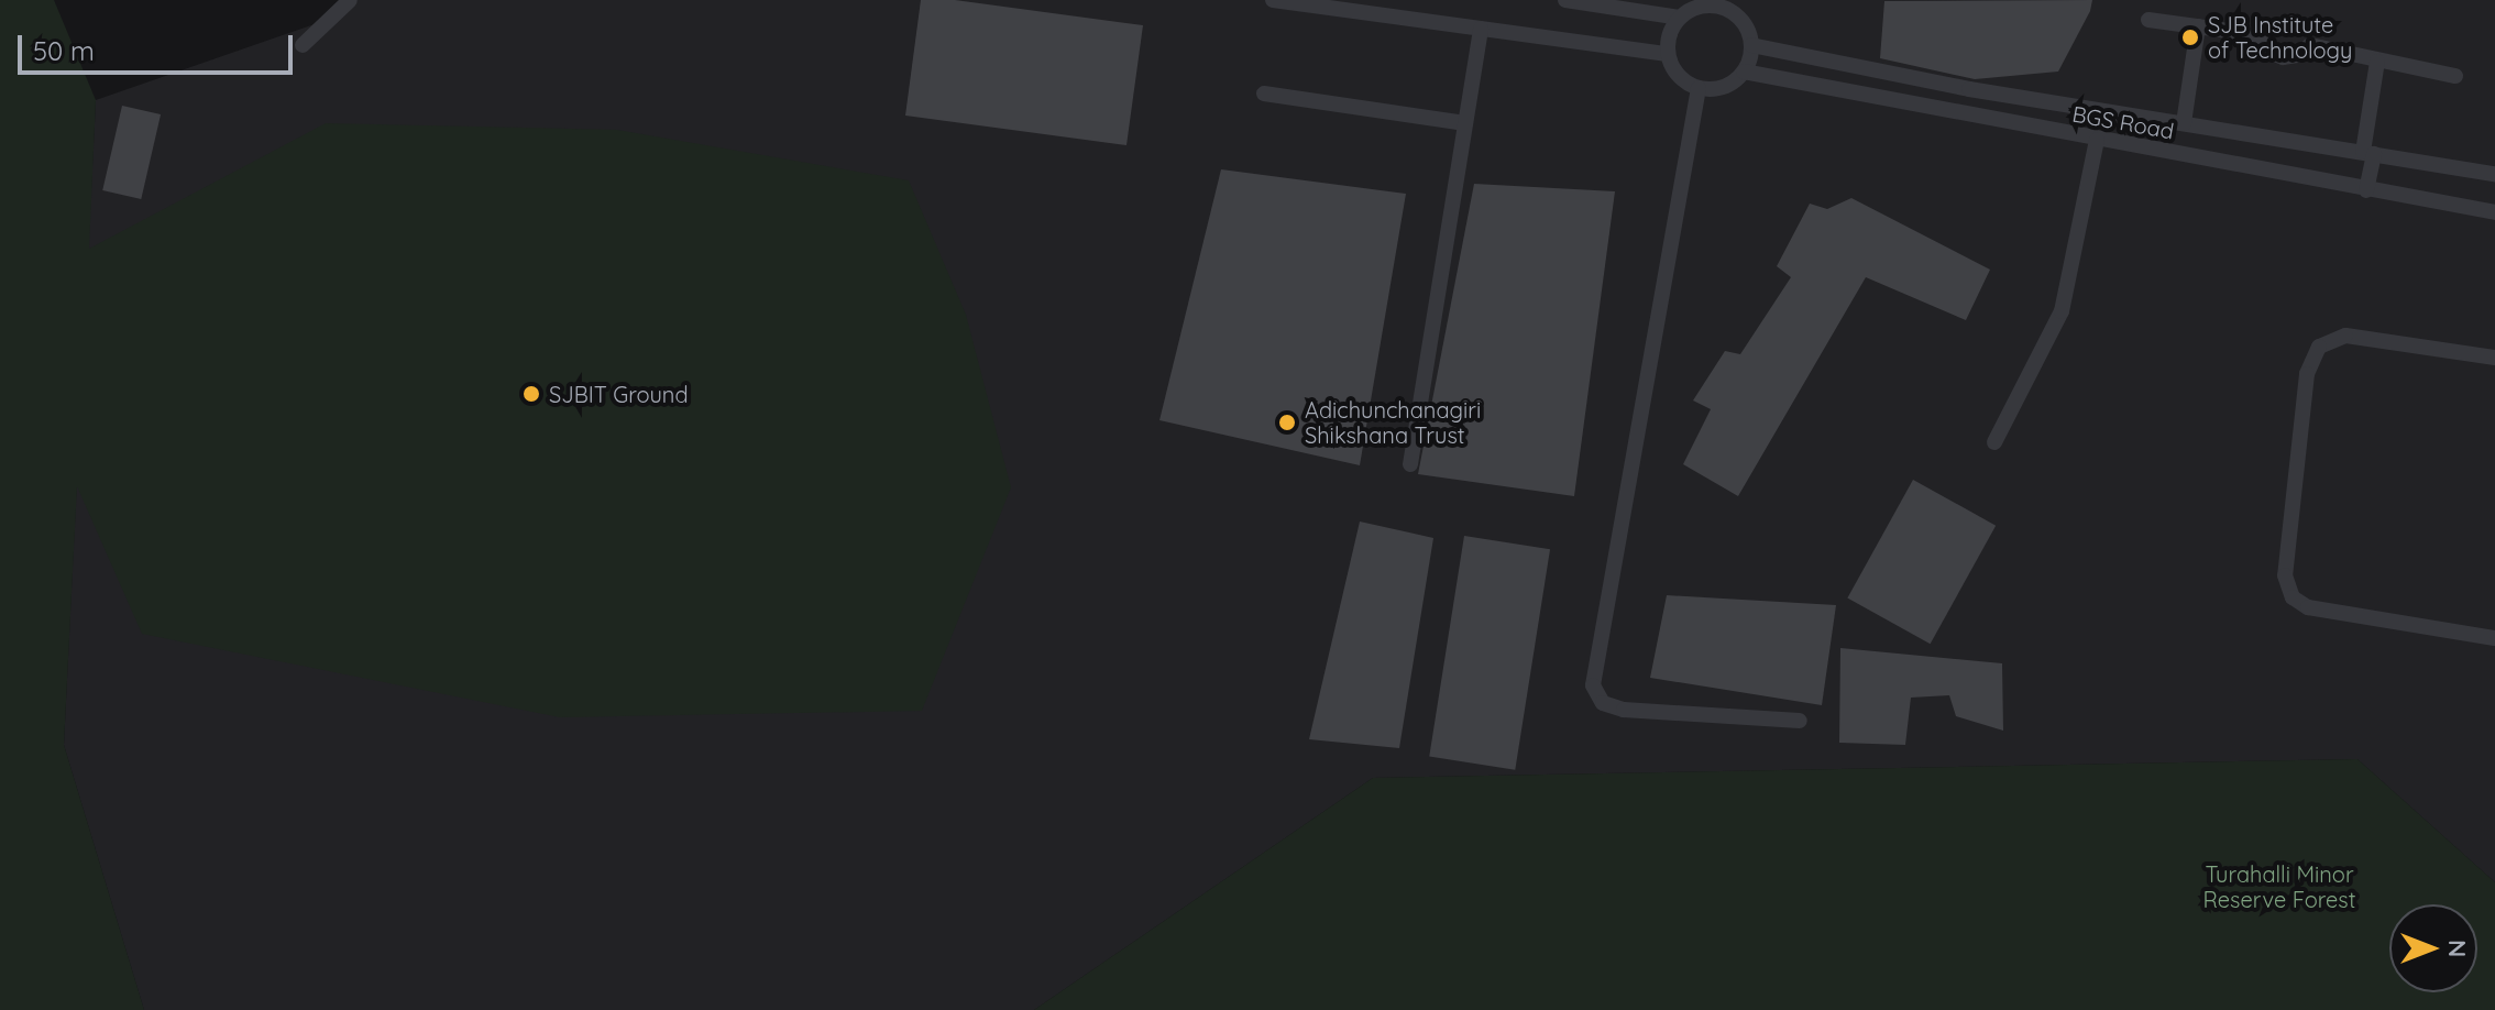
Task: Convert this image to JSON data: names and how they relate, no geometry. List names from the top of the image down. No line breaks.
{"streets":{"lane":["BGS Road"]},"parks":["Turahalli Minor Reserve Forest"],"places":["SJB Institute of Technology","SJBIT Ground","Adichunchanagiri Shikshana Trust"],"scale_bar":"50 m","north":"right"}
